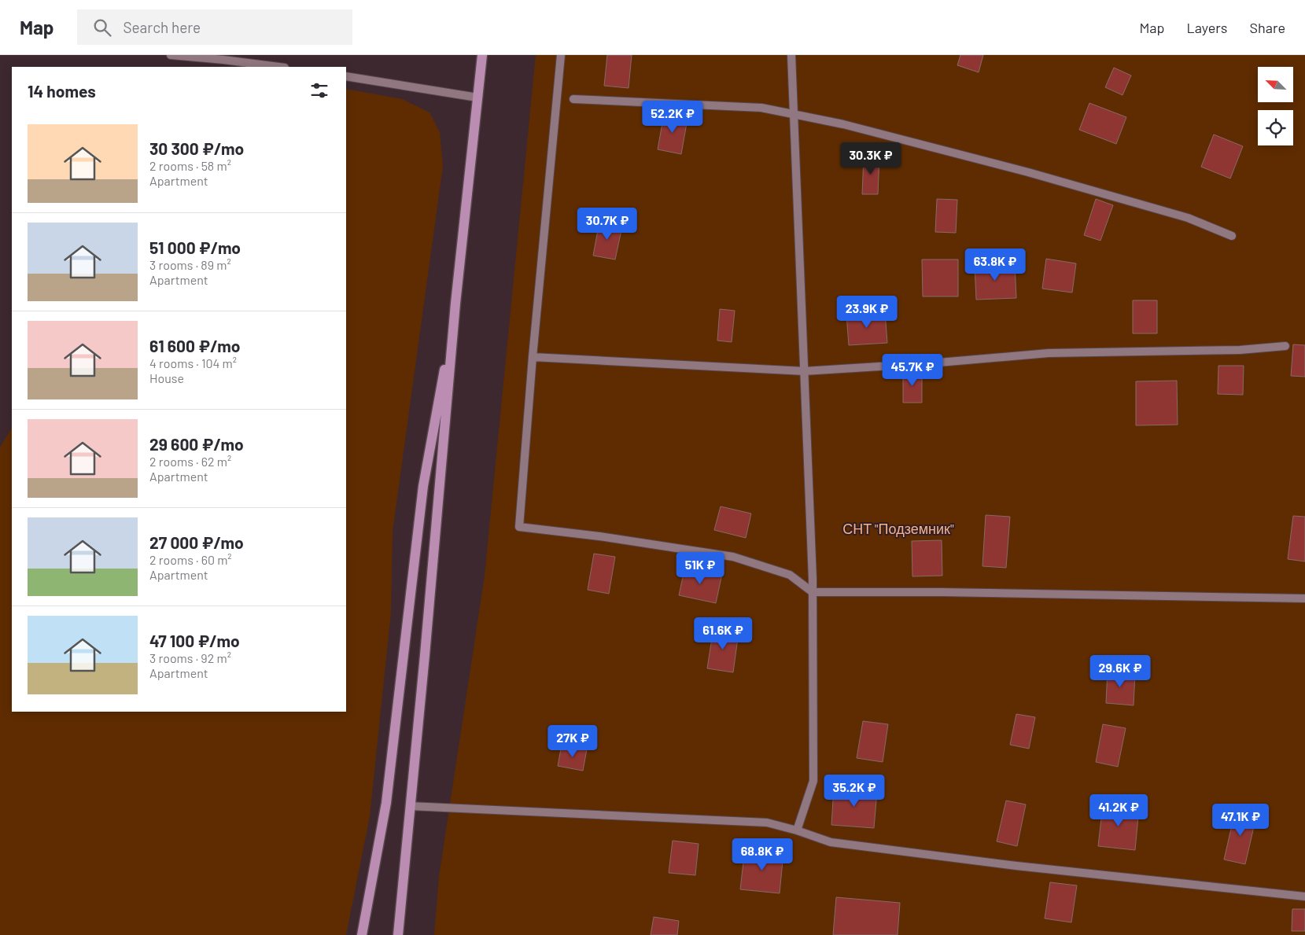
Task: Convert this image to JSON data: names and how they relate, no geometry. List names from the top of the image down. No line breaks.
{"parks":["СНТ \"Подземник\""],"north":"top left","page":{"header":"Map","search":"Search here","nav":["Map","Layers","Share"],"heading":"14 homes","price":["52.2K ₽","30.3K ₽","30.7K ₽","63.8K ₽","23.9K ₽","45.7K ₽","51K ₽","61.6K ₽","29.6K ₽","27K ₽","35.2K ₽","41.2K ₽","47.1K ₽","68.8K ₽"],"list":[{"name":"30 300 ₽/mo","note":"2 rooms · 58 m² · Apartment"},{"name":"51 000 ₽/mo","note":"3 rooms · 89 m² · Apartment"},{"name":"61 600 ₽/mo","note":"4 rooms · 104 m² · House"},{"name":"29 600 ₽/mo","note":"2 rooms · 62 m² · Apartment"},{"name":"27 000 ₽/mo","note":"2 rooms · 60 m² · Apartment"},{"name":"47 100 ₽/mo","note":"3 rooms · 92 m² · Apartment"}]}}
